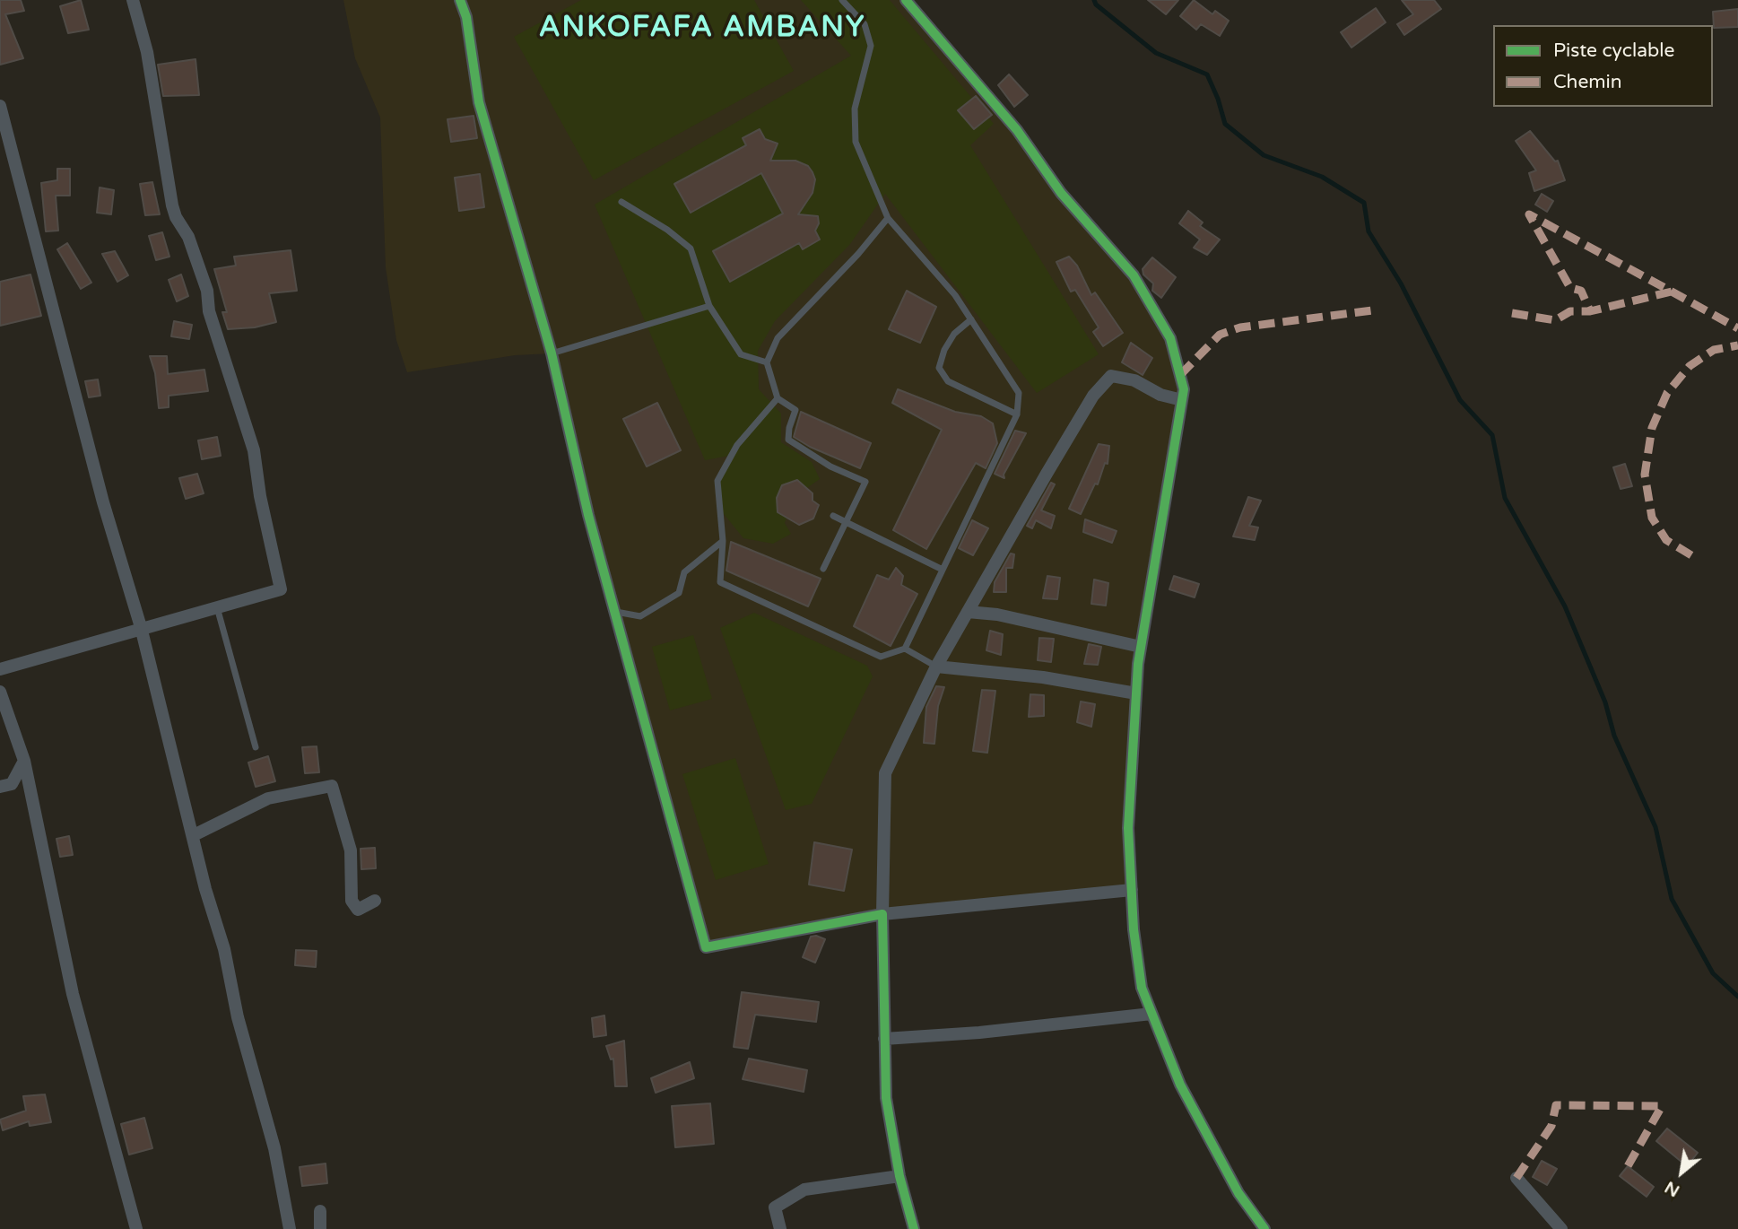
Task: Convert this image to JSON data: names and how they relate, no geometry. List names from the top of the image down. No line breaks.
{"districts":["ANKOFAFA AMBANY"],"legend":["Piste cyclable","Chemin"],"north":"bottom left"}
